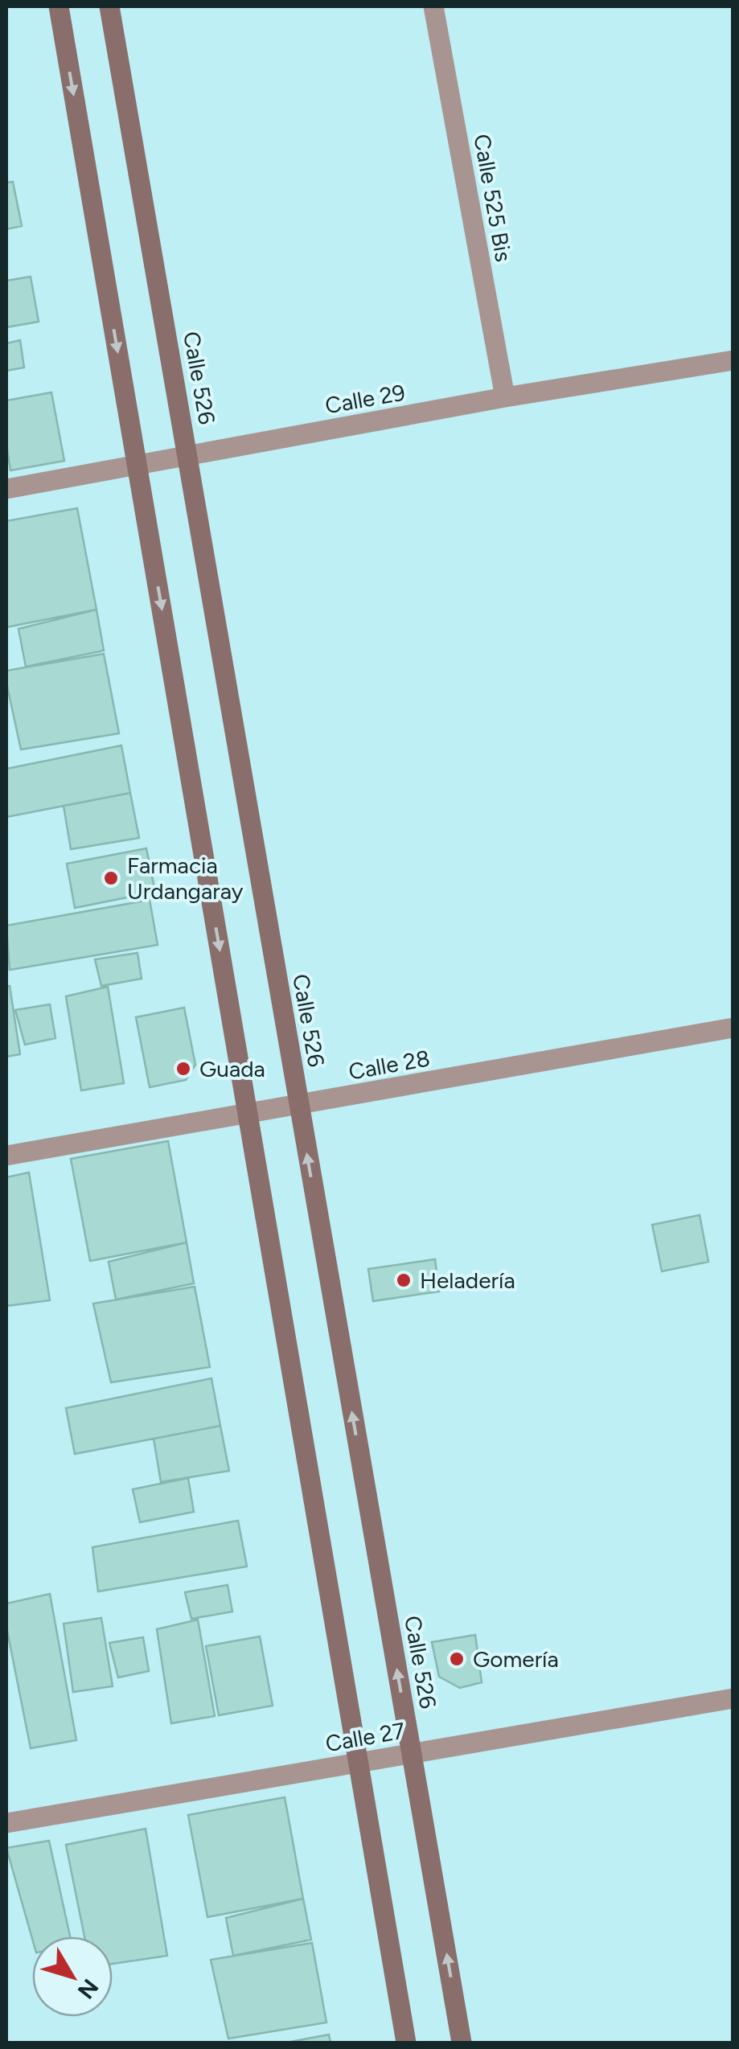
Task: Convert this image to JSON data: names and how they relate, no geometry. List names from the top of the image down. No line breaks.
{"streets":{"main road":["Calle 526"],"street":["Calle 525 Bis","Calle 29","Calle 28","Calle 27"]},"crossings":[["Calle 525 Bis","Calle 29"],["Calle 526","Calle 29"],["Calle 526","Calle 28"],["Calle 526","Calle 27"]],"places":["Farmacia Urdangaray","Guada","Heladería","Gomería"],"north":"bottom right"}
